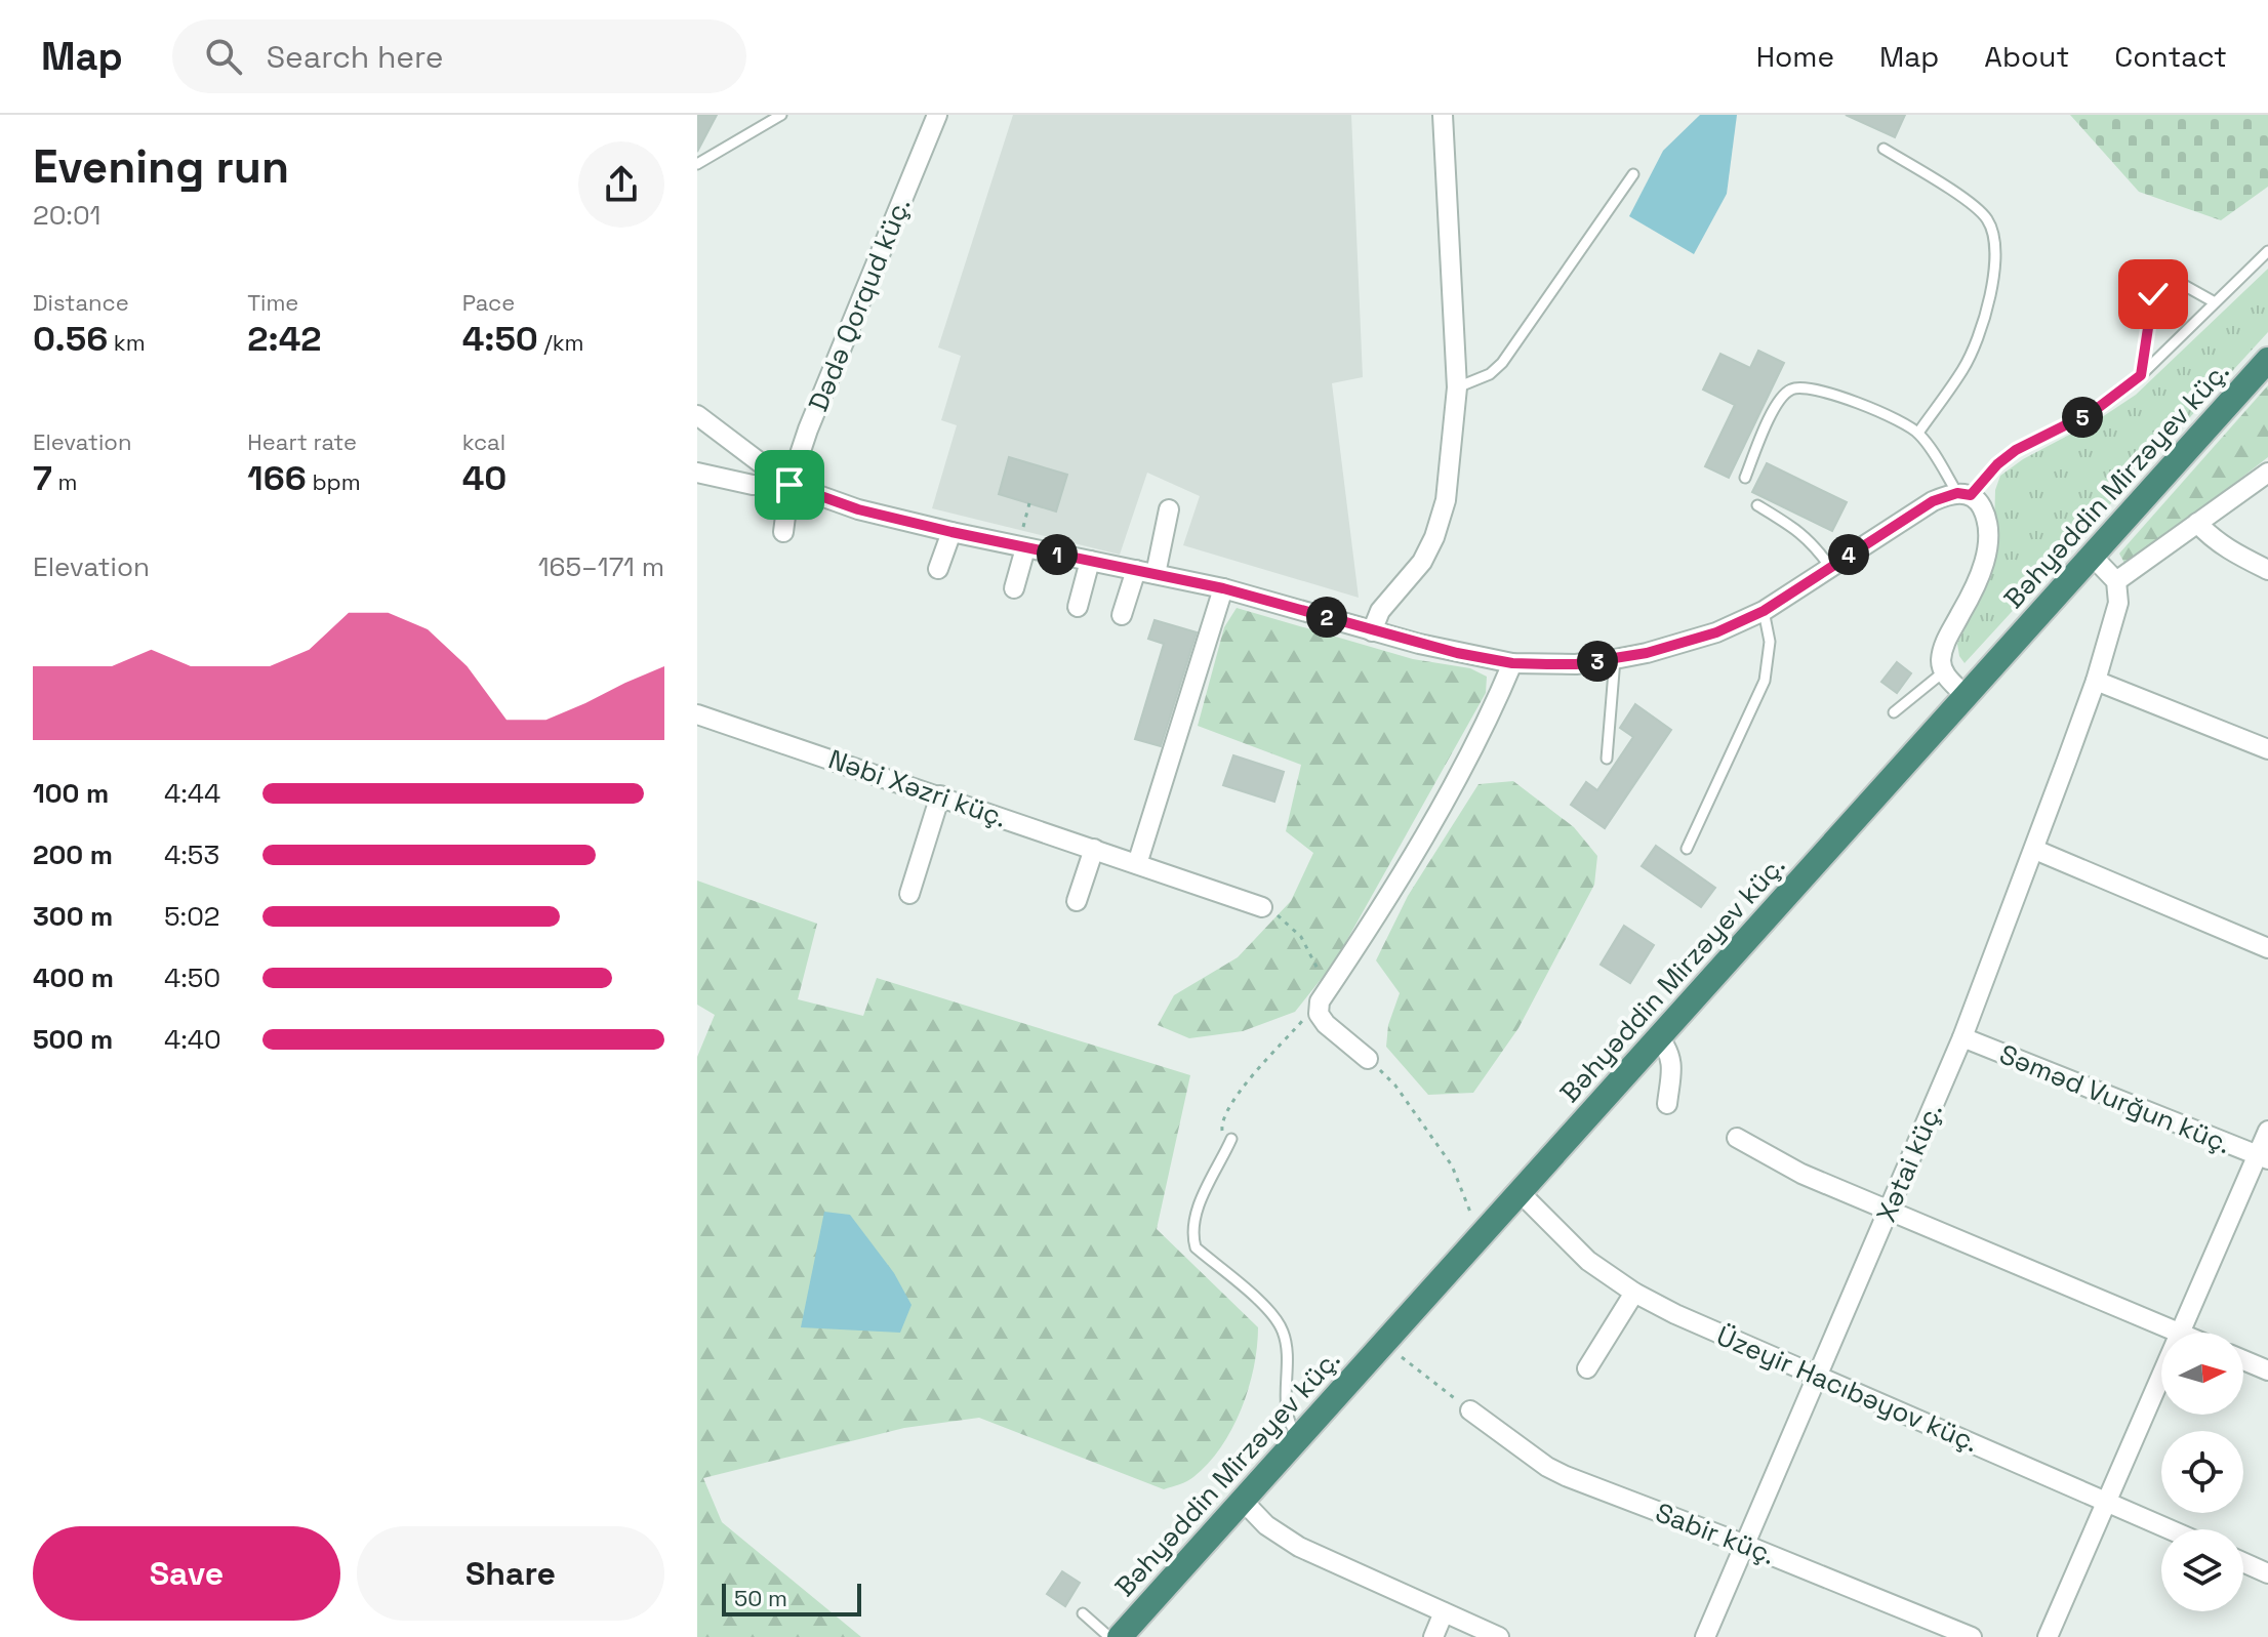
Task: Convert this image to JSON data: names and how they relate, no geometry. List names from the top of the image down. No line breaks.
{"streets":{"highway":["Bəhyəddin Mirzəyev küç."],"street":["Dədə Qorqud küç.","Nəbi Xəzri küç.","Səməd Vurğun küç.","Xətai küç.","Üzeyir Hacıbəyov küç.","Sabir küç."]},"crossings":[["Bəhyəddin Mirzəyev küç.","Üzeyir Hacıbəyov küç."],["Səməd Vurğun küç.","Xətai küç."],["Xətai küç.","Üzeyir Hacıbəyov küç."],["Xətai küç.","Sabir küç."]],"scale_bar":"50 m","north":"right","page":{"header":"Map","search":"Search here","nav":["Home","Map","About","Contact"],"heading":["Evening run","20:01"],"stats":[["Distance","0.56 km"],["Time","2:42"],["Pace","4:50 /km"],["Elevation","7 m"],["Heart rate","166 bpm"],["kcal","40"]],"pins":["5","1","4","2","3"],"chart":["Elevation","165–171 m"],"list":[{"name":"100 m","note":"4:44"},{"name":"200 m","note":"4:53"},{"name":"300 m","note":"5:02"},{"name":"400 m","note":"4:50"},{"name":"500 m","note":"4:40"}],"buttons":["Save","Share"],"scale":"50 m"}}
